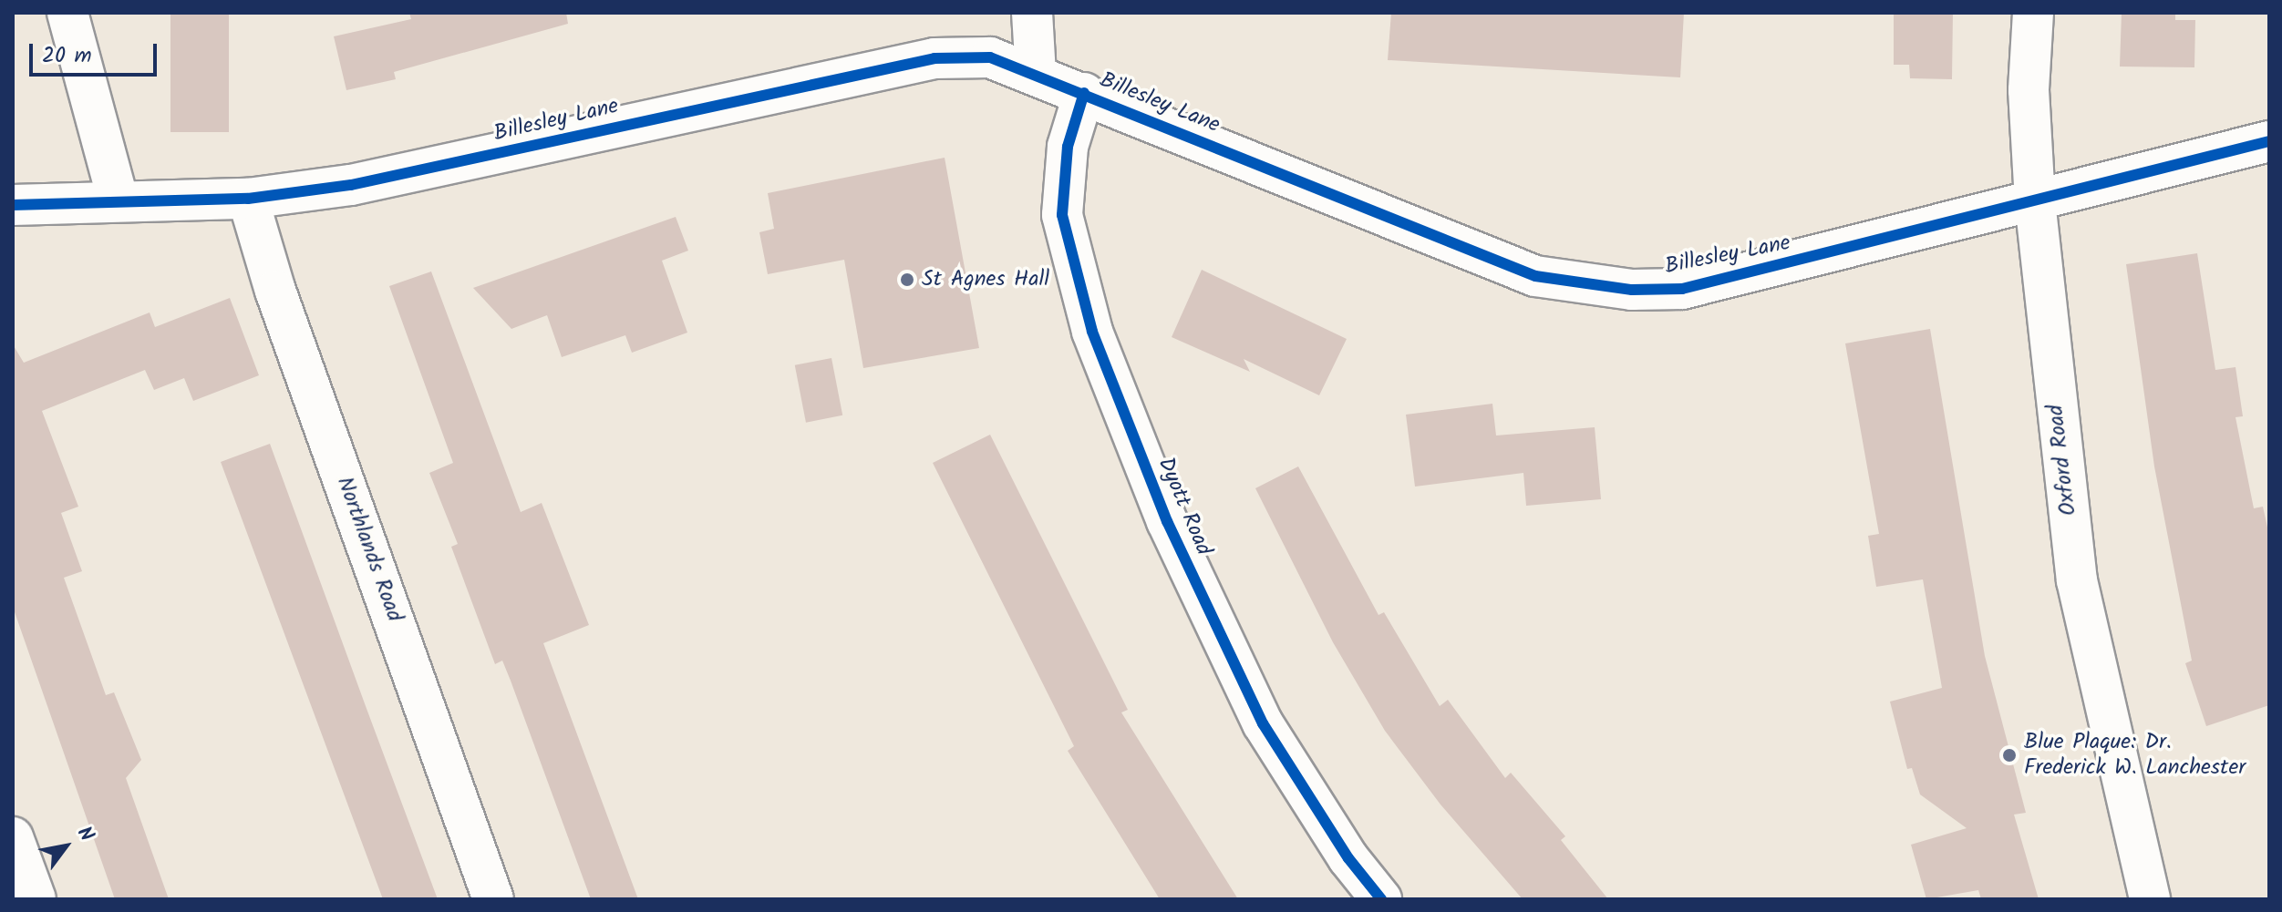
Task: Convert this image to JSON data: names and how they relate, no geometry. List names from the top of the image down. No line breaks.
{"streets":{"street":["Billesley Lane","Oxford Road","Dyott Road","Northlands Road"]},"crossings":[["Billesley Lane","Oxford Road"],["Billesley Lane","Dyott Road"],["Billesley Lane","Northlands Road"]],"places":["St Agnes Hall","Blue Plaque: Dr. Frederick W. Lanchester"],"scale_bar":"20 m","north":"top right"}
